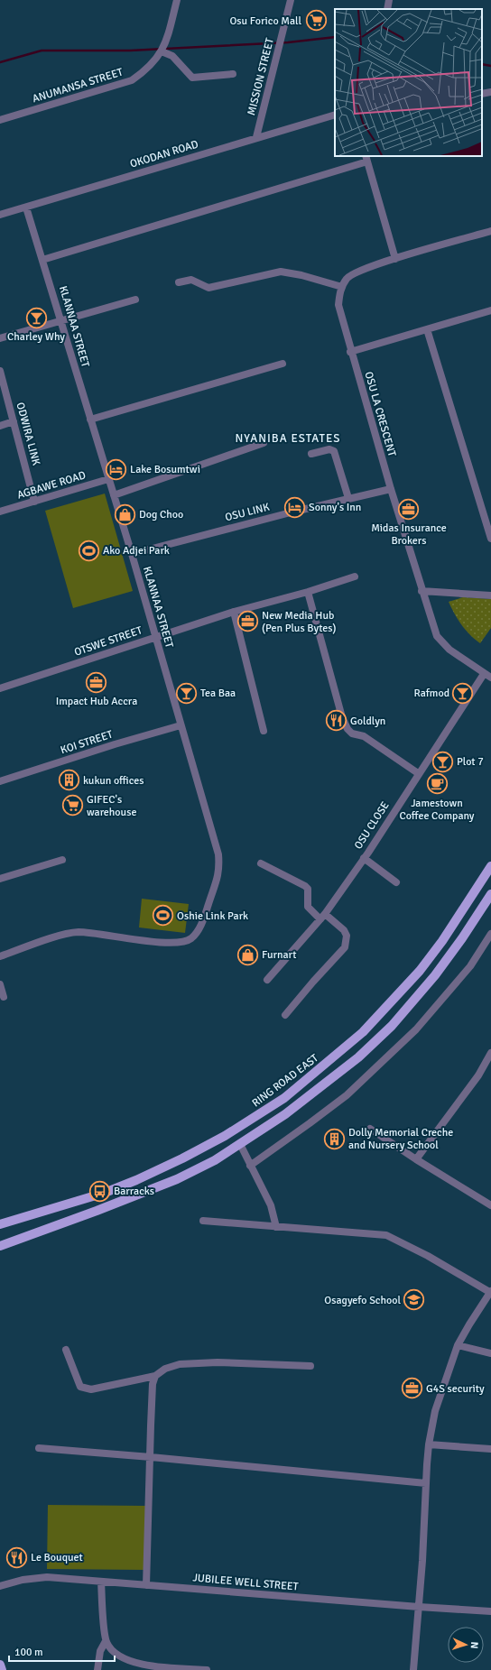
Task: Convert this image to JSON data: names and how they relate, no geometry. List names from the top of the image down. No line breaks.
{"streets":{"main road":["RING ROAD EAST"],"street":["MISSION STREET","ANUMANSA STREET","OKODAN ROAD","KLANNAA STREET","OSU LA CRESCENT","ODWIRA LINK","AGBAWE ROAD","OSU LINK","OTSWE STREET","KOI STREET","OSU CLOSE","JUBILEE WELL STREET"]},"crossings":[["MISSION STREET","OKODAN ROAD"],["OKODAN ROAD","KLANNAA STREET"],["KLANNAA STREET","AGBAWE ROAD"],["KLANNAA STREET","OSU LINK"],["KLANNAA STREET","OTSWE STREET"],["KLANNAA STREET","KOI STREET"],["OSU LA CRESCENT","OSU LINK"],["OSU LA CRESCENT","OSU CLOSE"],["ODWIRA LINK","AGBAWE ROAD"]],"districts":["NYANIBA ESTATES"],"places":{"supermarket":["Osu Forico Mall","GIFEC's warehouse"],"bar":["Charley Why","Tea Baa","Rafmod","Plot 7"],"hotel":["Lake Bosumtwi","Sonny's Inn"],"office":["Midas Insurance Brokers","New Media Hub (Pen Plus Bytes)","Impact Hub Accra","G4S security"],"shop":["Dog Choo","Furnart"],"sports":["Ako Adjei Park","Oshie Link Park"],"restaurant":["Goldlyn","Le Bouquet"],"building":["kukun offices","Dolly Memorial Creche and Nursery School"],"cafe":["Jamestown Coffee Company"],"bus stop":["Barracks"],"school or university":["Osagyefo School"]},"scale_bar":"100 m","north":"right"}
